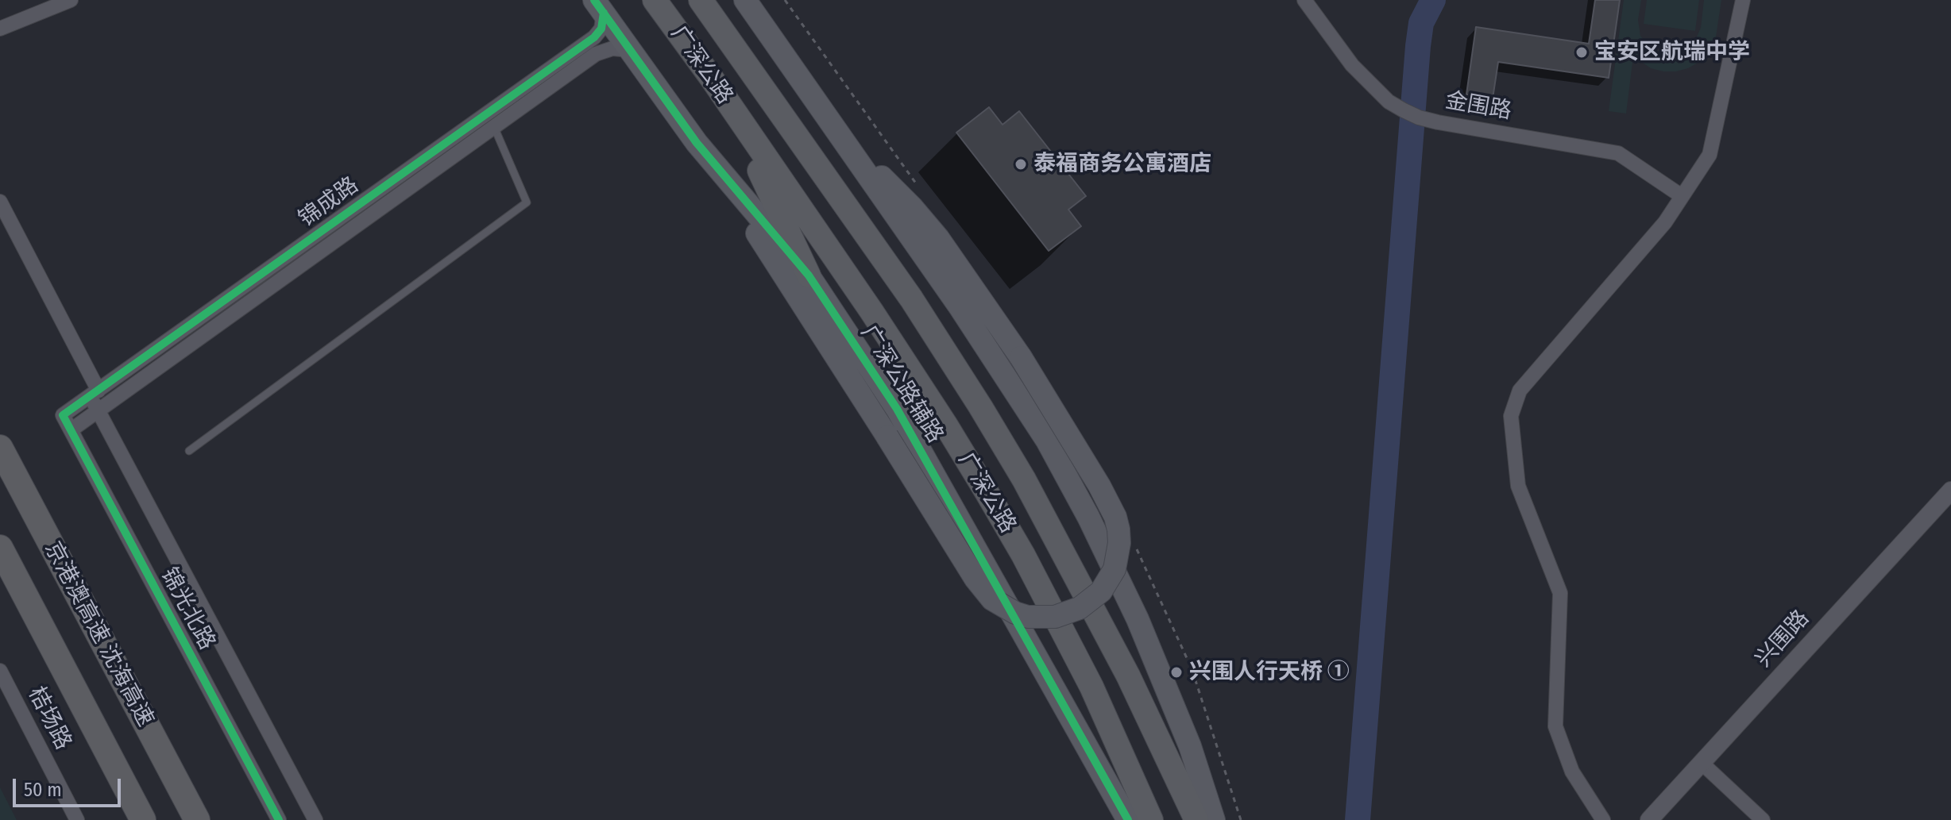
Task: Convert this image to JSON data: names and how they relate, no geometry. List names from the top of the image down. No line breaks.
{"streets":{"highway":["广深公路","京港澳高速 沈海高速"],"main road":["广深公路辅路"],"street":["金围路","锦成路","锦光北路","兴围路","桔场路"]},"crossings":[["锦成路","广深公路辅路"],["锦成路","锦光北路"]],"places":["宝安区航瑞中学","泰福商务公寓酒店","兴围人行天桥 ①"],"scale_bar":"50 m"}
